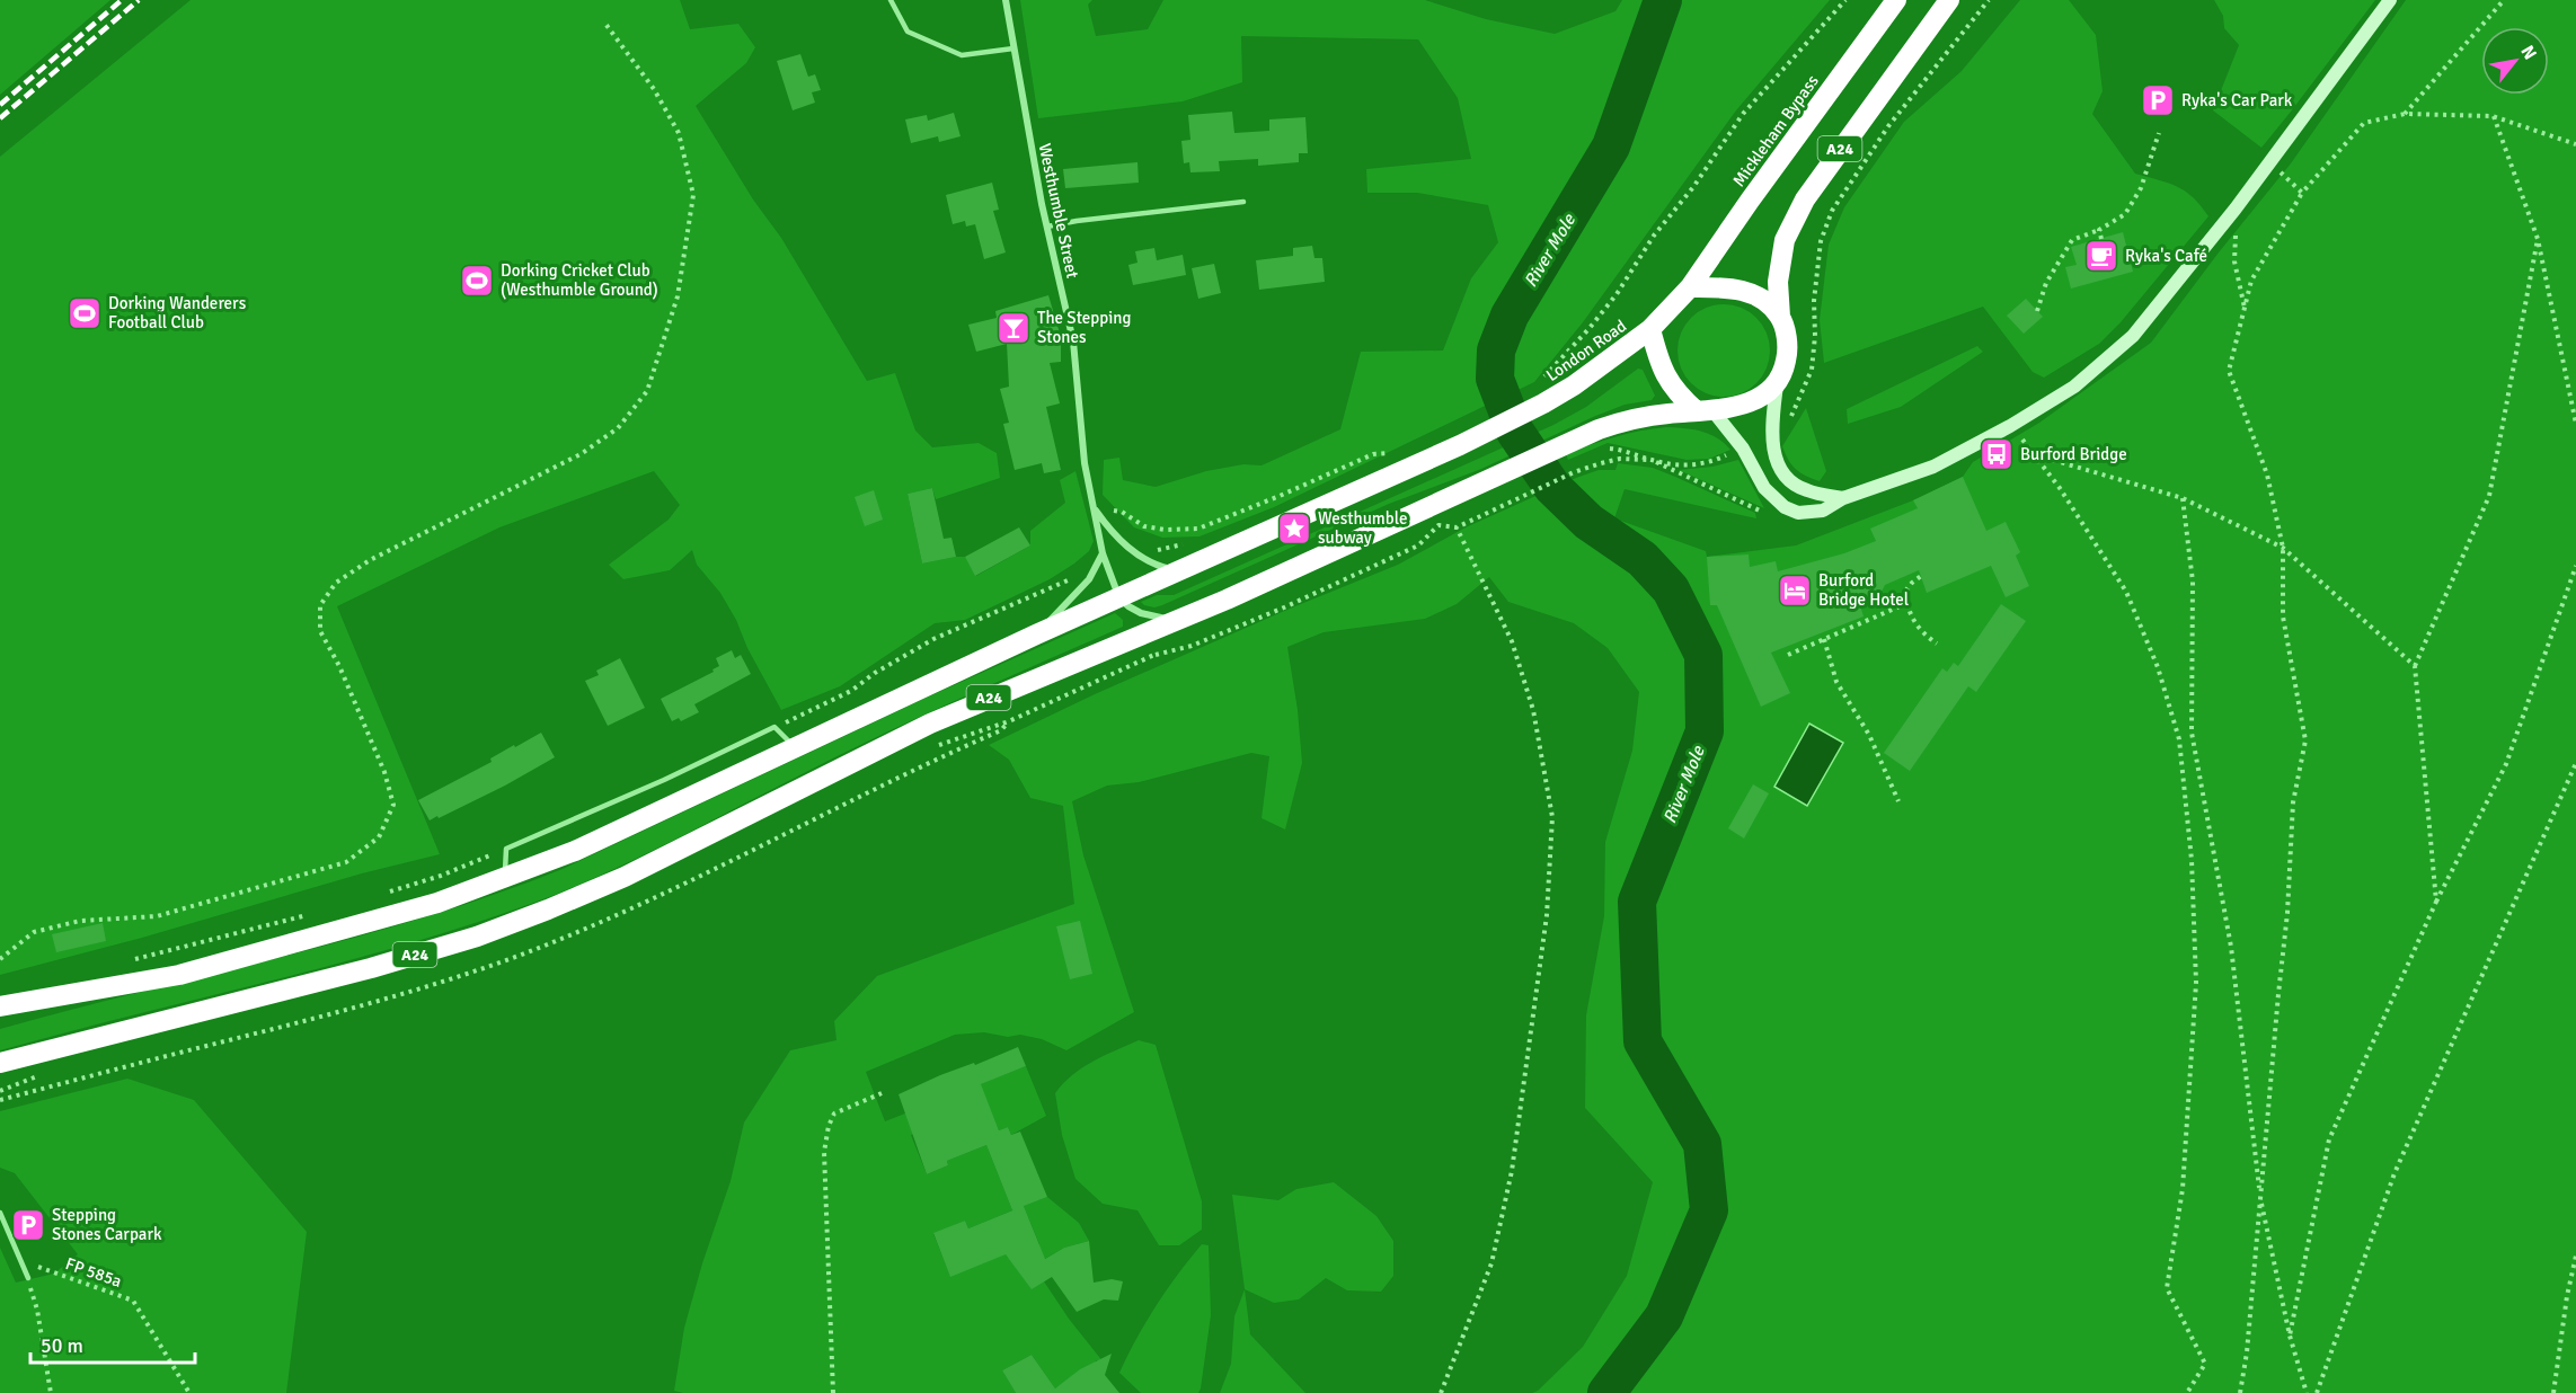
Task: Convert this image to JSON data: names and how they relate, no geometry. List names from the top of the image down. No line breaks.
{"streets":{"highway":["Mickleham Bypass","A24","London Road"],"street":["Westhumble Street"],"path":["FP 585a"]},"crossings":[["Mickleham Bypass","A24"],["Mickleham Bypass","London Road"],["A24","Westhumble Street"],["A24","London Road"]],"water":["River Mole"],"places":{"parking":["Ryka's Car Park","Stepping Stones Carpark"],"cafe":["Ryka's Café"],"sports":["Dorking Cricket Club (Westhumble Ground)","Dorking Wanderers Football Club"],"bar":["The Stepping Stones"],"bus stop":["Burford Bridge"],"place":["Westhumble subway"],"hotel":["Burford Bridge Hotel"]},"scale_bar":"50 m","north":"top right"}
